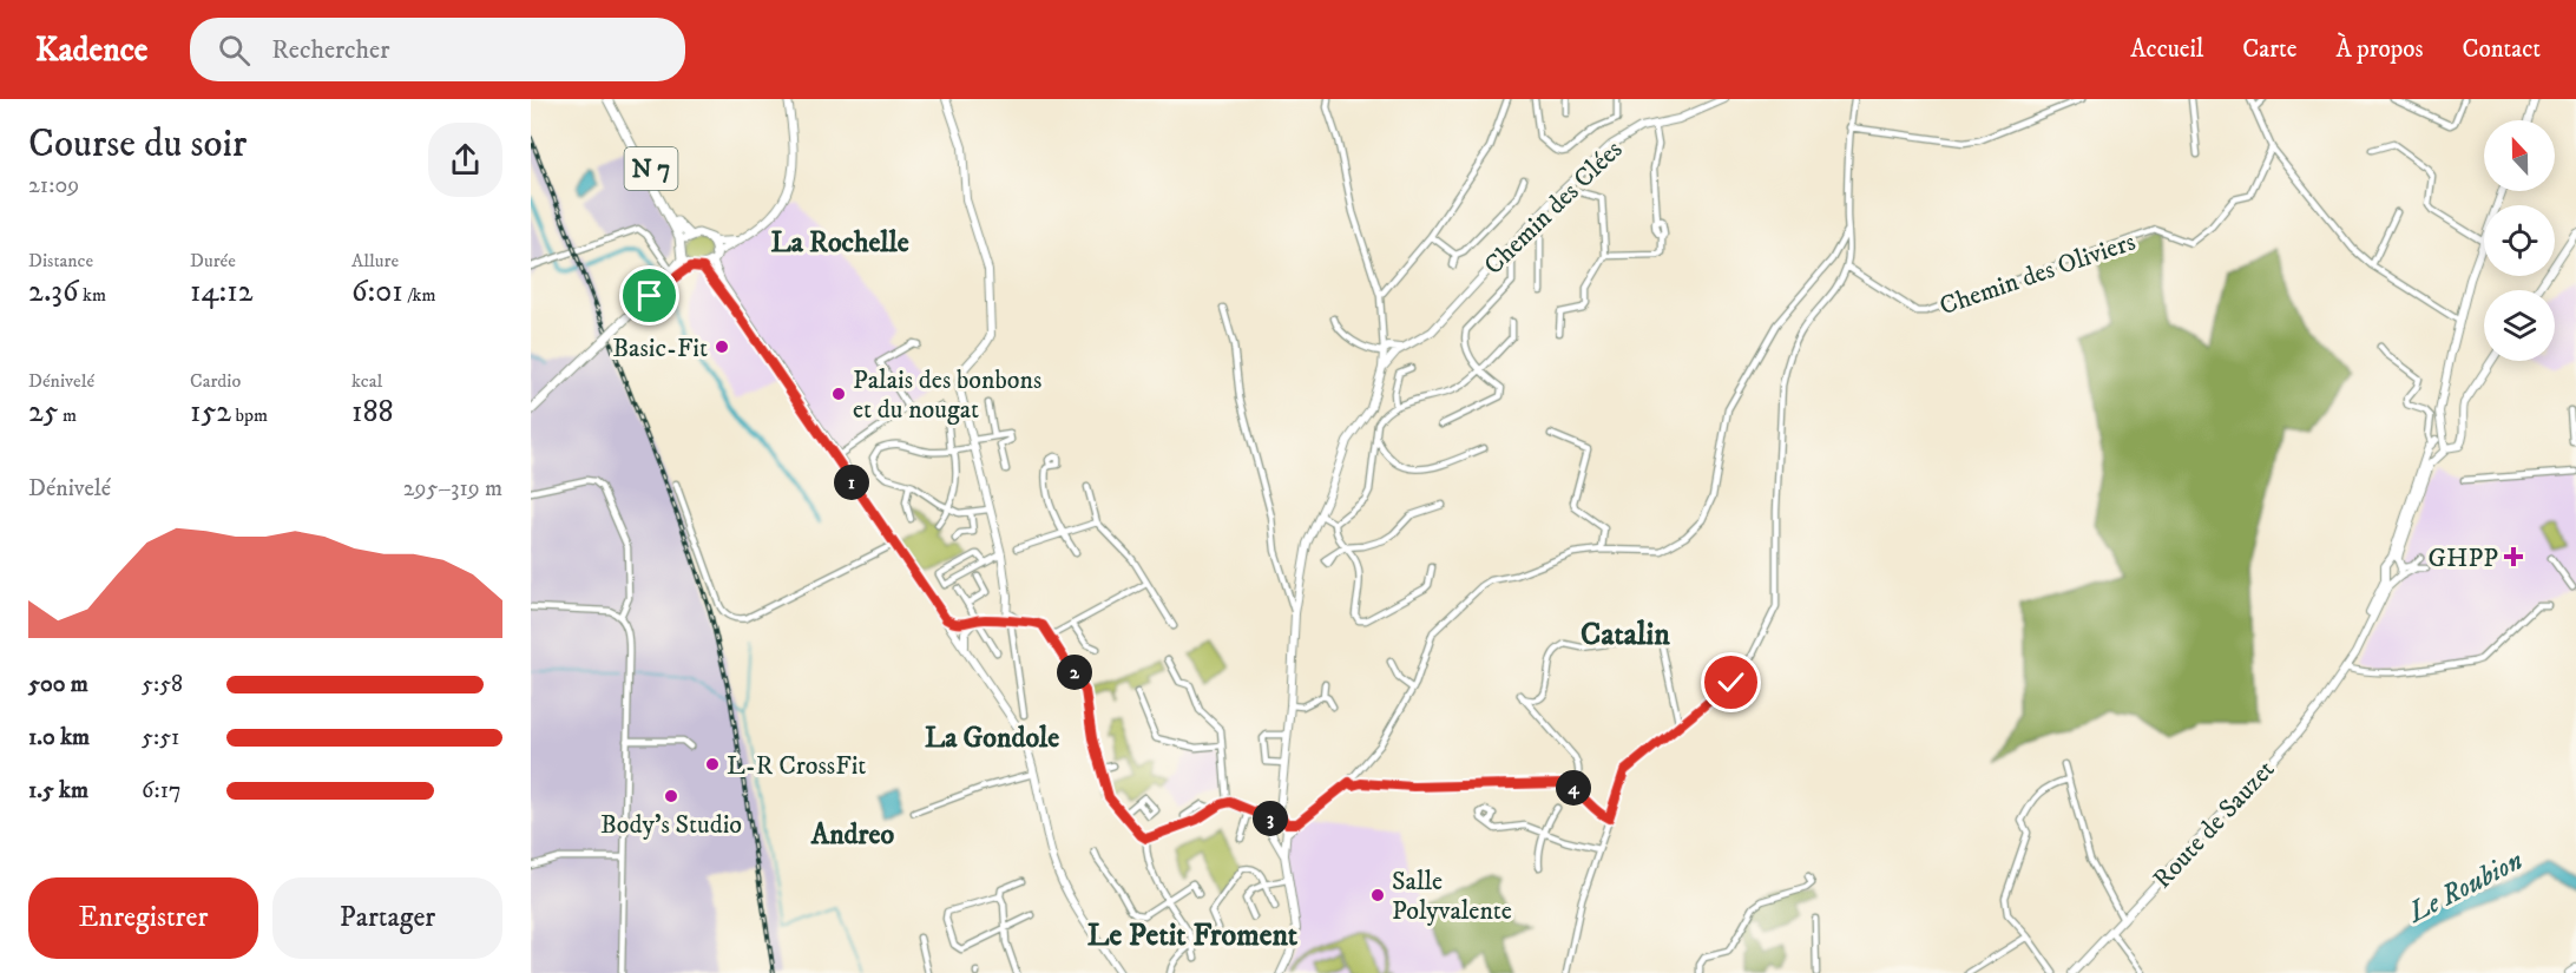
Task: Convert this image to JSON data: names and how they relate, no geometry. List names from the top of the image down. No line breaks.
{"streets":{"main road":["N 7","Chemin des Clées","Route de Sauzet"],"street":["Chemin des Oliviers"]},"districts":["La Rochelle","Catalin","La Gondole","Andreo","Le Petit Froment"],"water":["Le Roubion"],"places":{"other":["Basic-Fit","Palais des bonbons et du nougat","L-R CrossFit","Body's Studio","Salle Polyvalente"],"health":["GHPP"]},"north":"top","page":{"header":"Kadence","search":"Rechercher","nav":["Accueil","Carte","À propos","Contact"],"heading":["Course du soir","21:09"],"stats":[["Distance","2.36 km"],["Durée","14:12"],["Allure","6:01 /km"],["Dénivelé","25 m"],["Cardio","152 bpm"],["kcal","188"]],"chart":["Dénivelé","295–319 m"],"pins":["1","2","4","3"],"list":[{"name":"500 m","note":"5:58"},{"name":"1.0 km","note":"5:51"},{"name":"1.5 km","note":"6:17"}],"buttons":["Enregistrer","Partager"]}}
